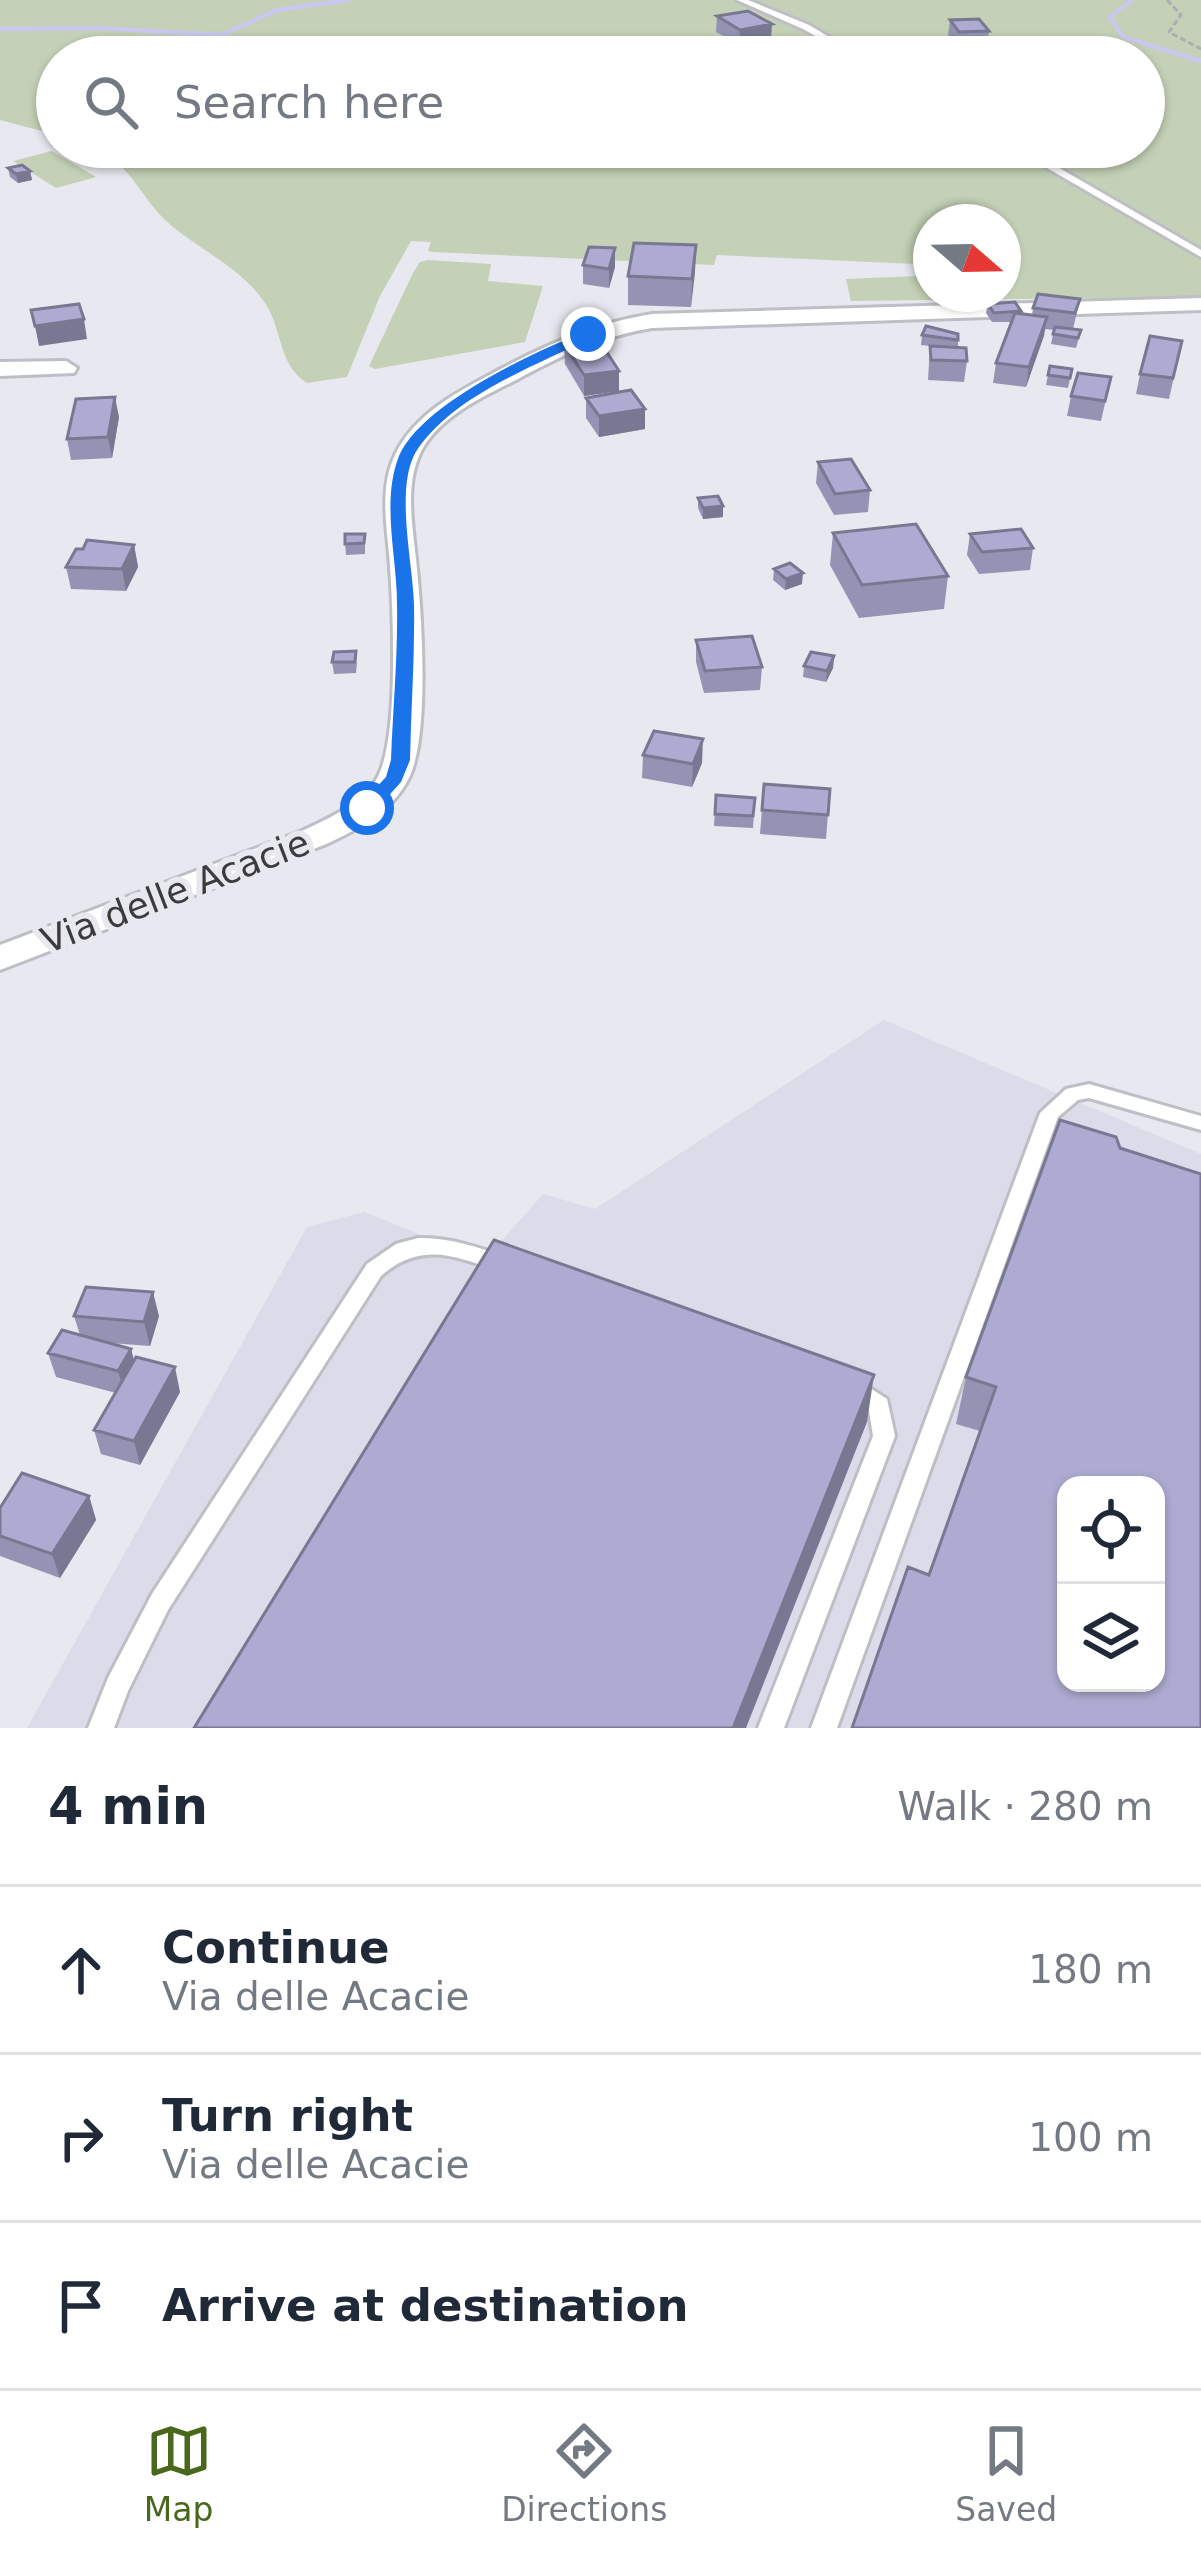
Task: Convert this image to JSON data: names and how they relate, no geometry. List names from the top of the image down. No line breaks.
{"streets":{"street":["Via delle Acacie"]},"north":"right","page":{"search":"Search here","heading":["4 min","Walk · 280 m"],"list":[["Continue","Via delle Acacie","180 m"],["Turn right","Via delle Acacie","100 m"],"Arrive at destination"],"nav":["Map","Directions","Saved"]}}
